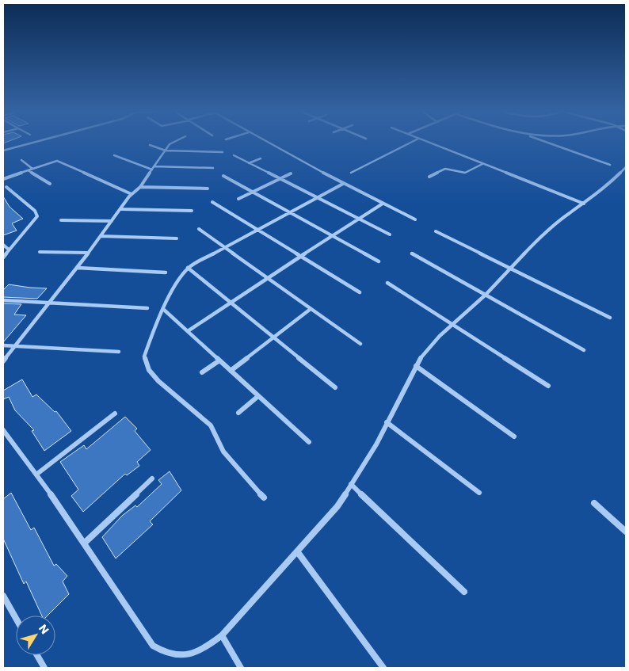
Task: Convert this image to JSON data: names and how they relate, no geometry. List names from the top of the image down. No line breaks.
{"north":"top right"}
